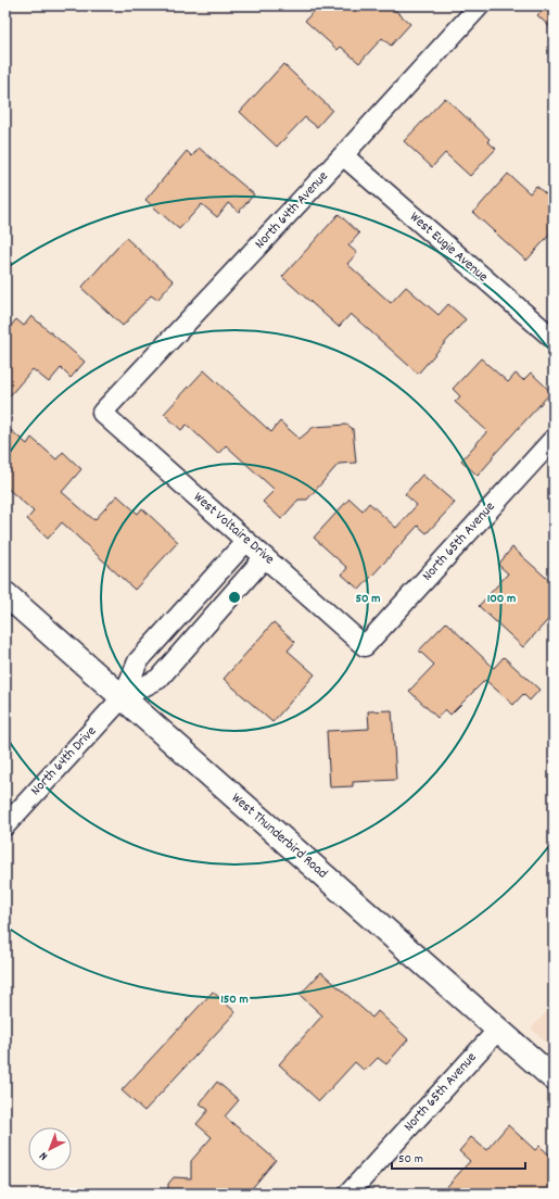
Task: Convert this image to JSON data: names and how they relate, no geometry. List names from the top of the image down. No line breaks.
{"streets":{"main road":["West Thunderbird Road"],"street":["North 64th Avenue","West Eugie Avenue","West Voltaire Drive","North 65th Avenue","North 64th Drive"]},"crossings":[["North 64th Avenue","West Eugie Avenue"],["North 64th Avenue","West Voltaire Drive"],["West Voltaire Drive","North 65th Avenue"],["West Voltaire Drive","North 64th Drive"],["North 65th Avenue","West Thunderbird Road"],["North 64th Drive","West Thunderbird Road"]],"scale_bar":"50 m","north":"bottom left","rings":["50 m","100 m","150 m"]}
